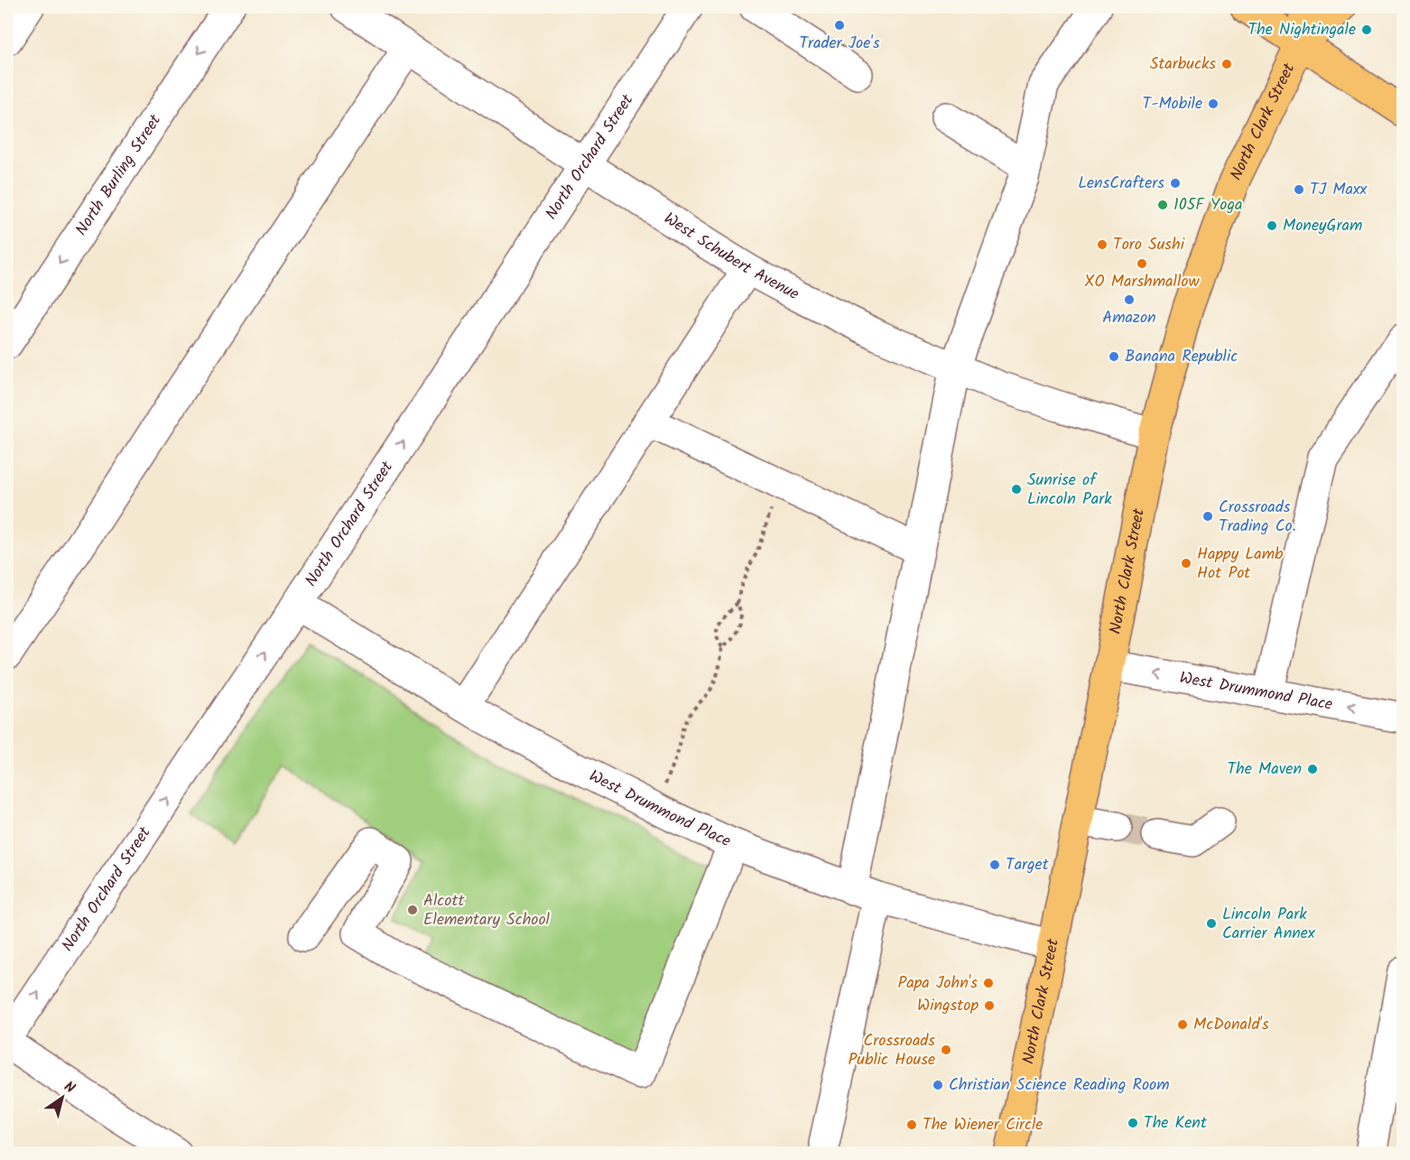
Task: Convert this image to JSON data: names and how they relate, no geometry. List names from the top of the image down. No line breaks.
{"streets":{"main road":["North Clark Street"],"street":["North Orchard Street","North Burling Street","West Schubert Avenue","West Drummond Place"]},"crossings":[["North Clark Street","West Schubert Avenue"],["North Clark Street","West Drummond Place"],["North Orchard Street","West Schubert Avenue"],["North Orchard Street","West Drummond Place"]],"places":["Trader Joe's","The Nightingale","Starbucks","T-Mobile","LensCrafters","TJ Maxx","105F Yoga","MoneyGram","Toro Sushi","XO Marshmallow","Amazon","Banana Republic","Sunrise of Lincoln Park","Crossroads Trading Co.","Happy Lamb Hot Pot","The Maven","Target","Alcott Elementary School","Lincoln Park Carrier Annex","Papa John's","Wingstop","McDonald's","Crossroads Public House","Christian Science Reading Room","The Kent","The Wiener Circle"],"north":"top right"}
